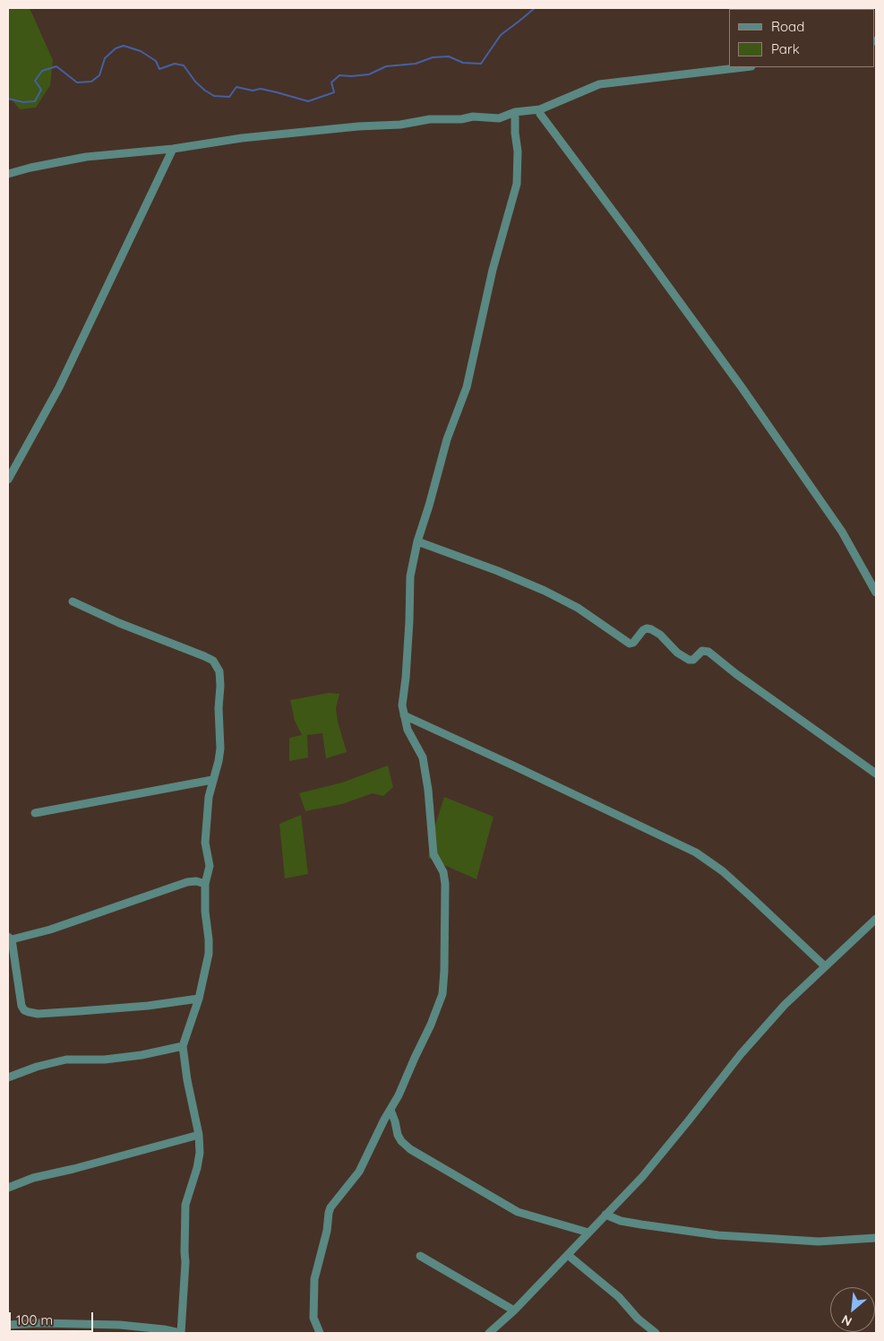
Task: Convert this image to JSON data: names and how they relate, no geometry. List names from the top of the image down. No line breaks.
{"legend":["Road","Park"],"scale_bar":"100 m","north":"bottom left"}
